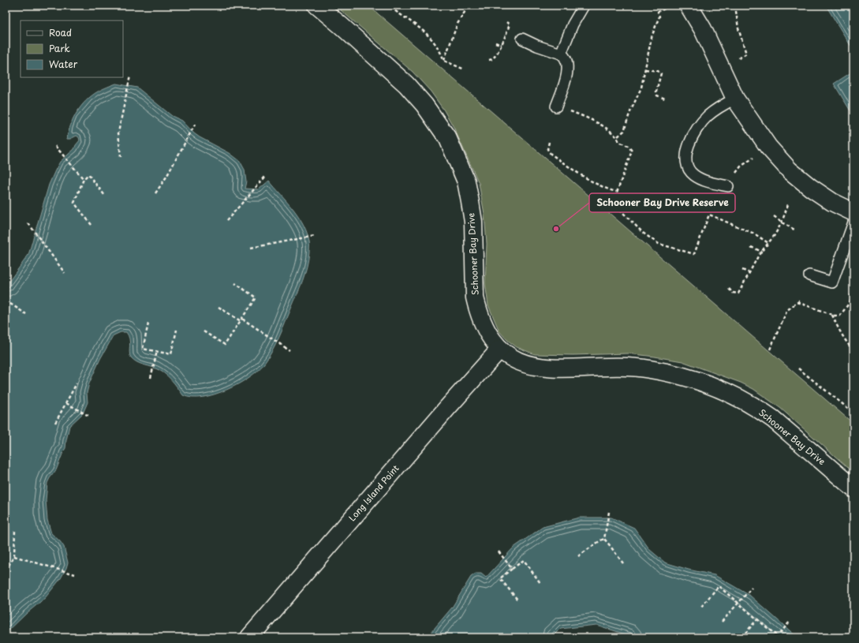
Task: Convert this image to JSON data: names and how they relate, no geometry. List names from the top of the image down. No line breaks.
{"streets":{"street":["Schooner Bay Drive","Long Island Point"]},"crossings":[["Schooner Bay Drive","Long Island Point"]],"places":["Schooner Bay Drive Reserve"],"legend":["Road","Park","Water"]}
